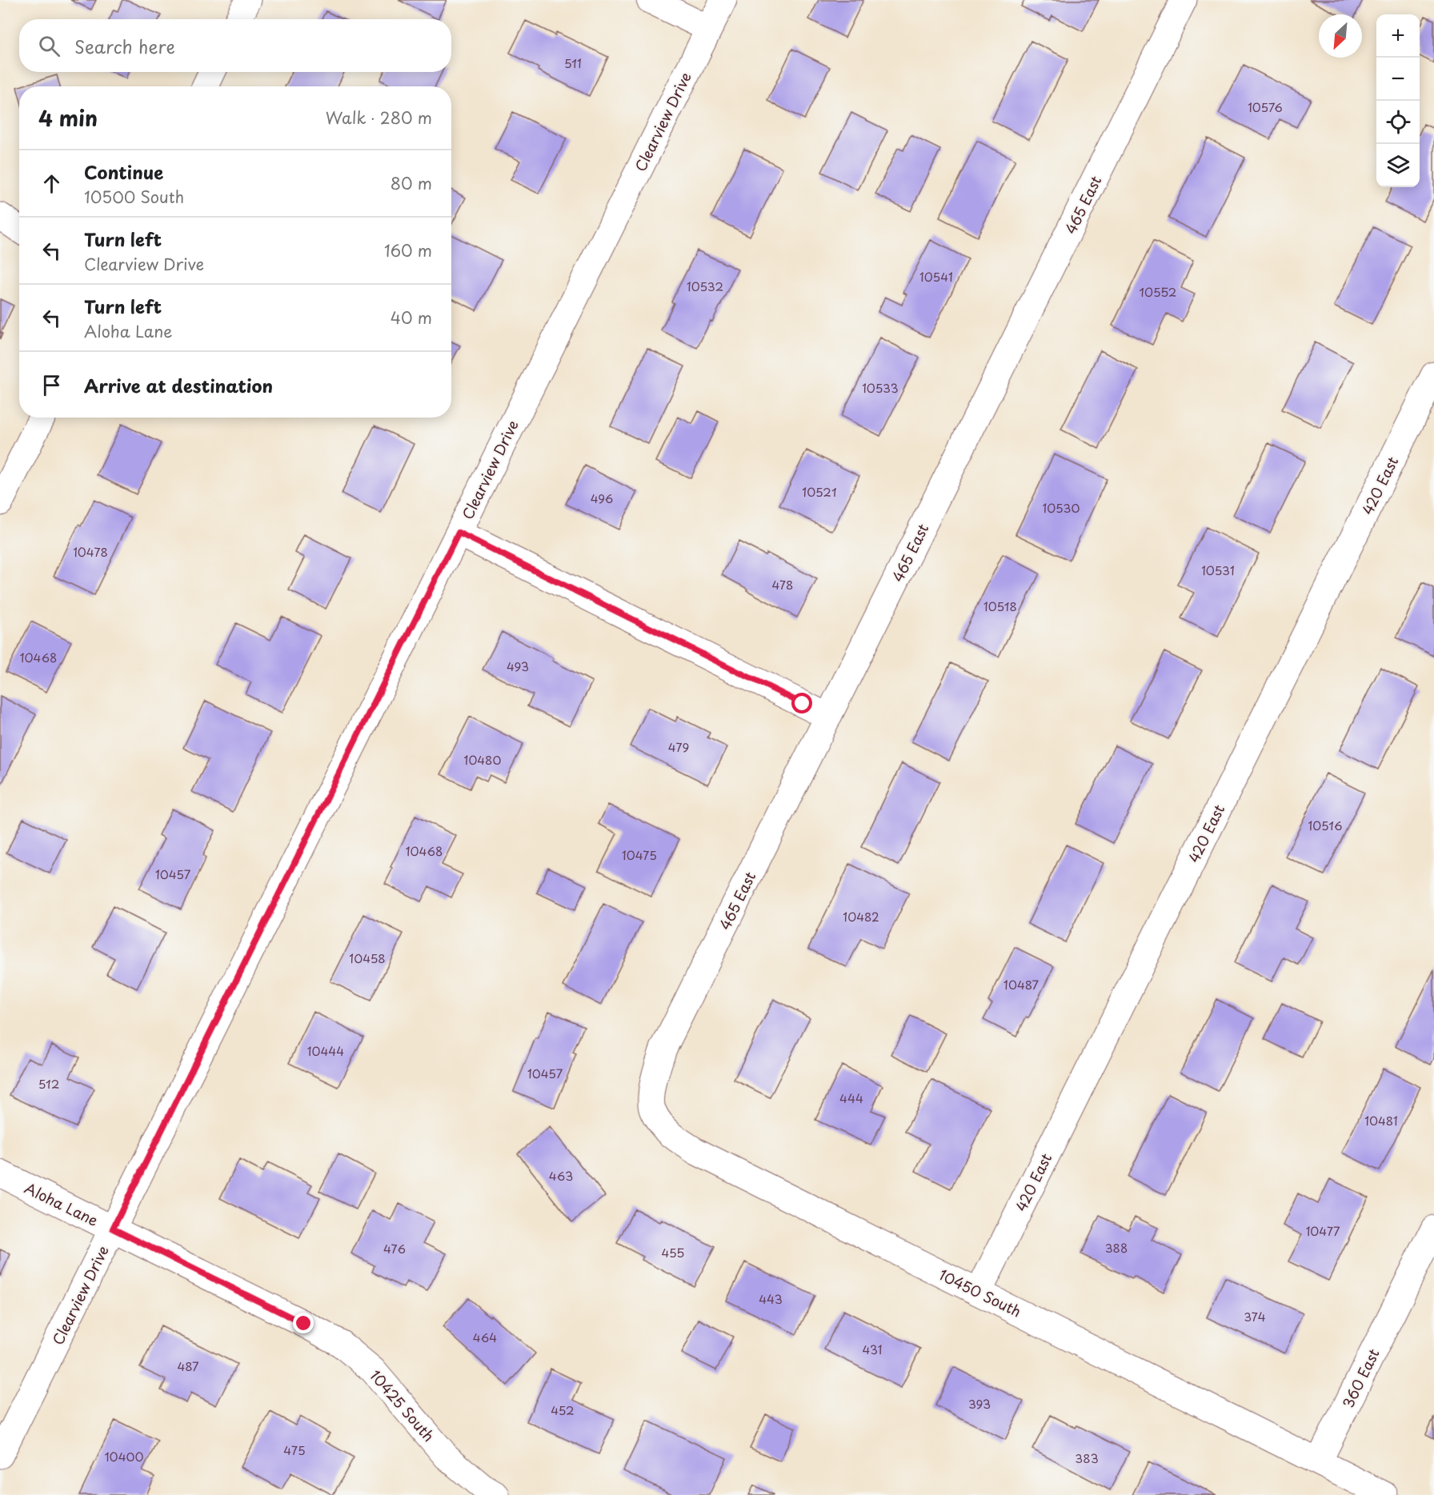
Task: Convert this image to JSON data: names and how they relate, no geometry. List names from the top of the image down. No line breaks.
{"streets":{"street":["Clearview Drive","465 East","420 East","Aloha Lane","10450 South","360 East","10425 South"]},"crossings":[["Clearview Drive","Aloha Lane"],["465 East","10450 South"],["420 East","10450 South"],["Aloha Lane","10425 South"],["10450 South","360 East"]],"house_numbers":["511","10576","10541","10532","10552","10533","10521","496","10530","10478","10531","478","10518","10468","493","479","10480","10516","10468","10475","10457","10482","10458","10487","10444","10457","512","444","10481","463","10477","388","476","455","443","374","464","431","487","393","452","475","10400","383"],"north":"bottom left","page":{"map_buttons":["+","−"],"search":"Search here","heading":["4 min","Walk · 280 m"],"list":[["Continue","10500 South","80 m"],["Turn left","Clearview Drive","160 m"],["Turn left","Aloha Lane","40 m"],"Arrive at destination"]}}
